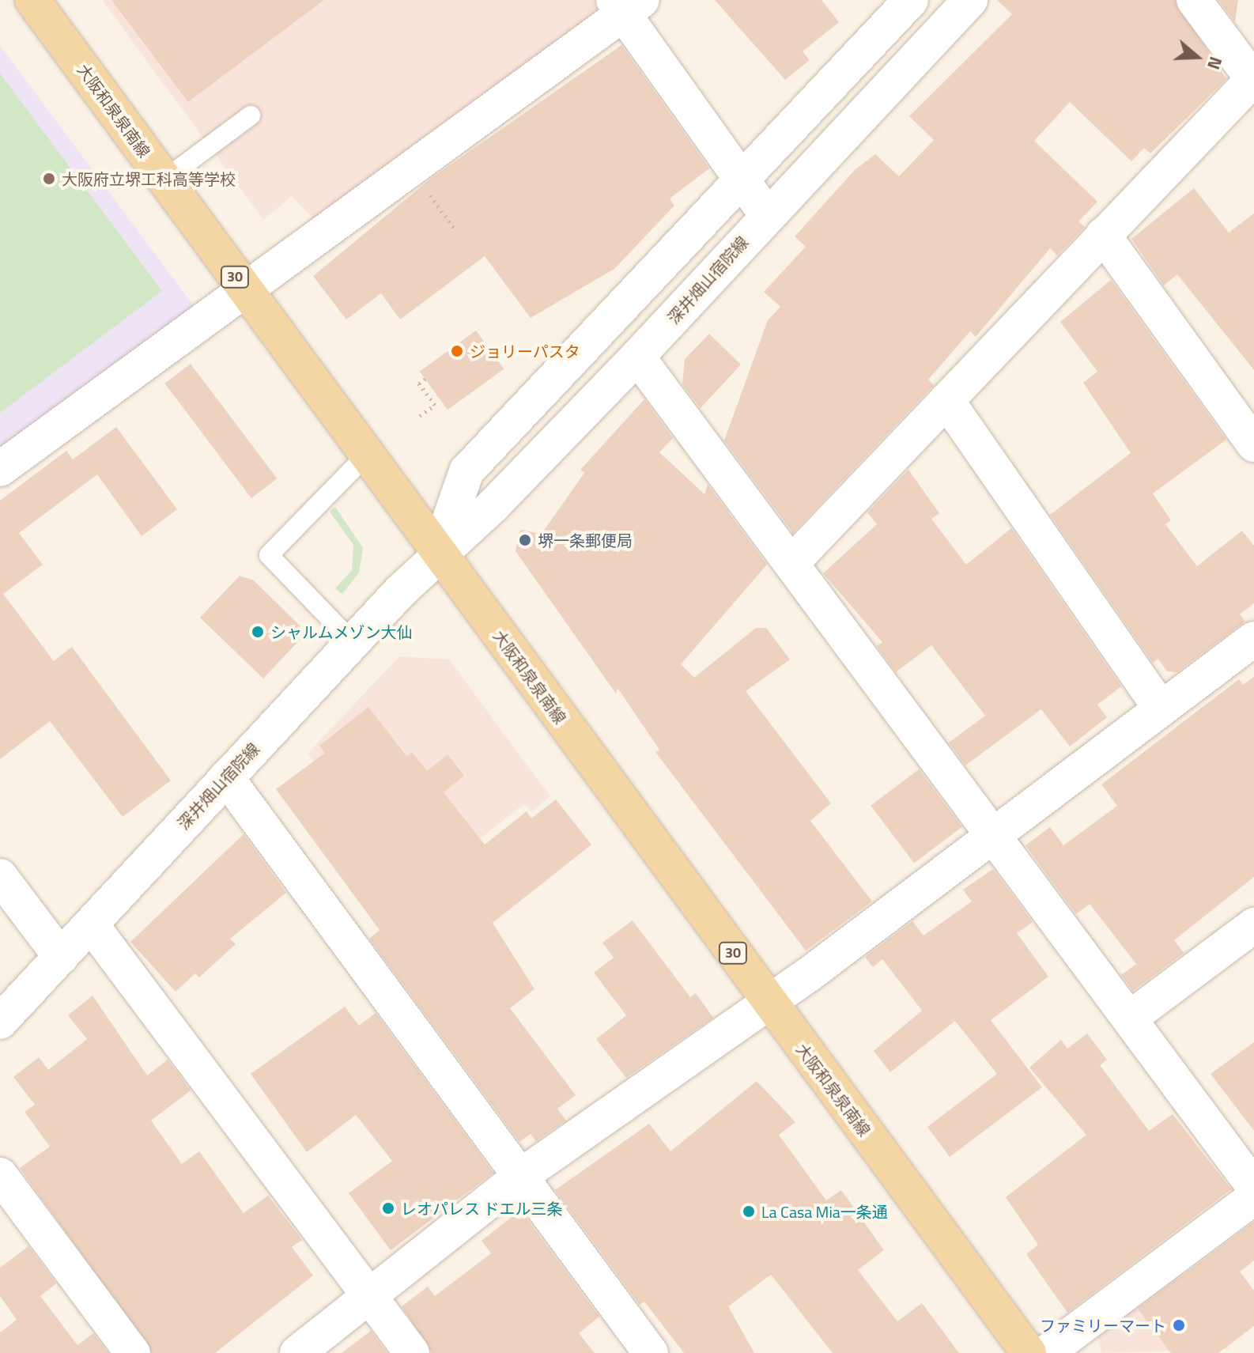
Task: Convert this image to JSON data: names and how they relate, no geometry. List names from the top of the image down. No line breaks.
{"streets":{"main road":["大阪和泉泉南線","30"],"street":["深井畑山宿院線"]},"crossings":[["大阪和泉泉南線","深井畑山宿院線"]],"places":["大阪府立堺工科高等学校","ジョリーパスタ","堺一条郵便局","シャルムメゾン大仙","レオパレス ドエル三条","La Casa Mia一条通","ファミリーマート"],"north":"right"}
